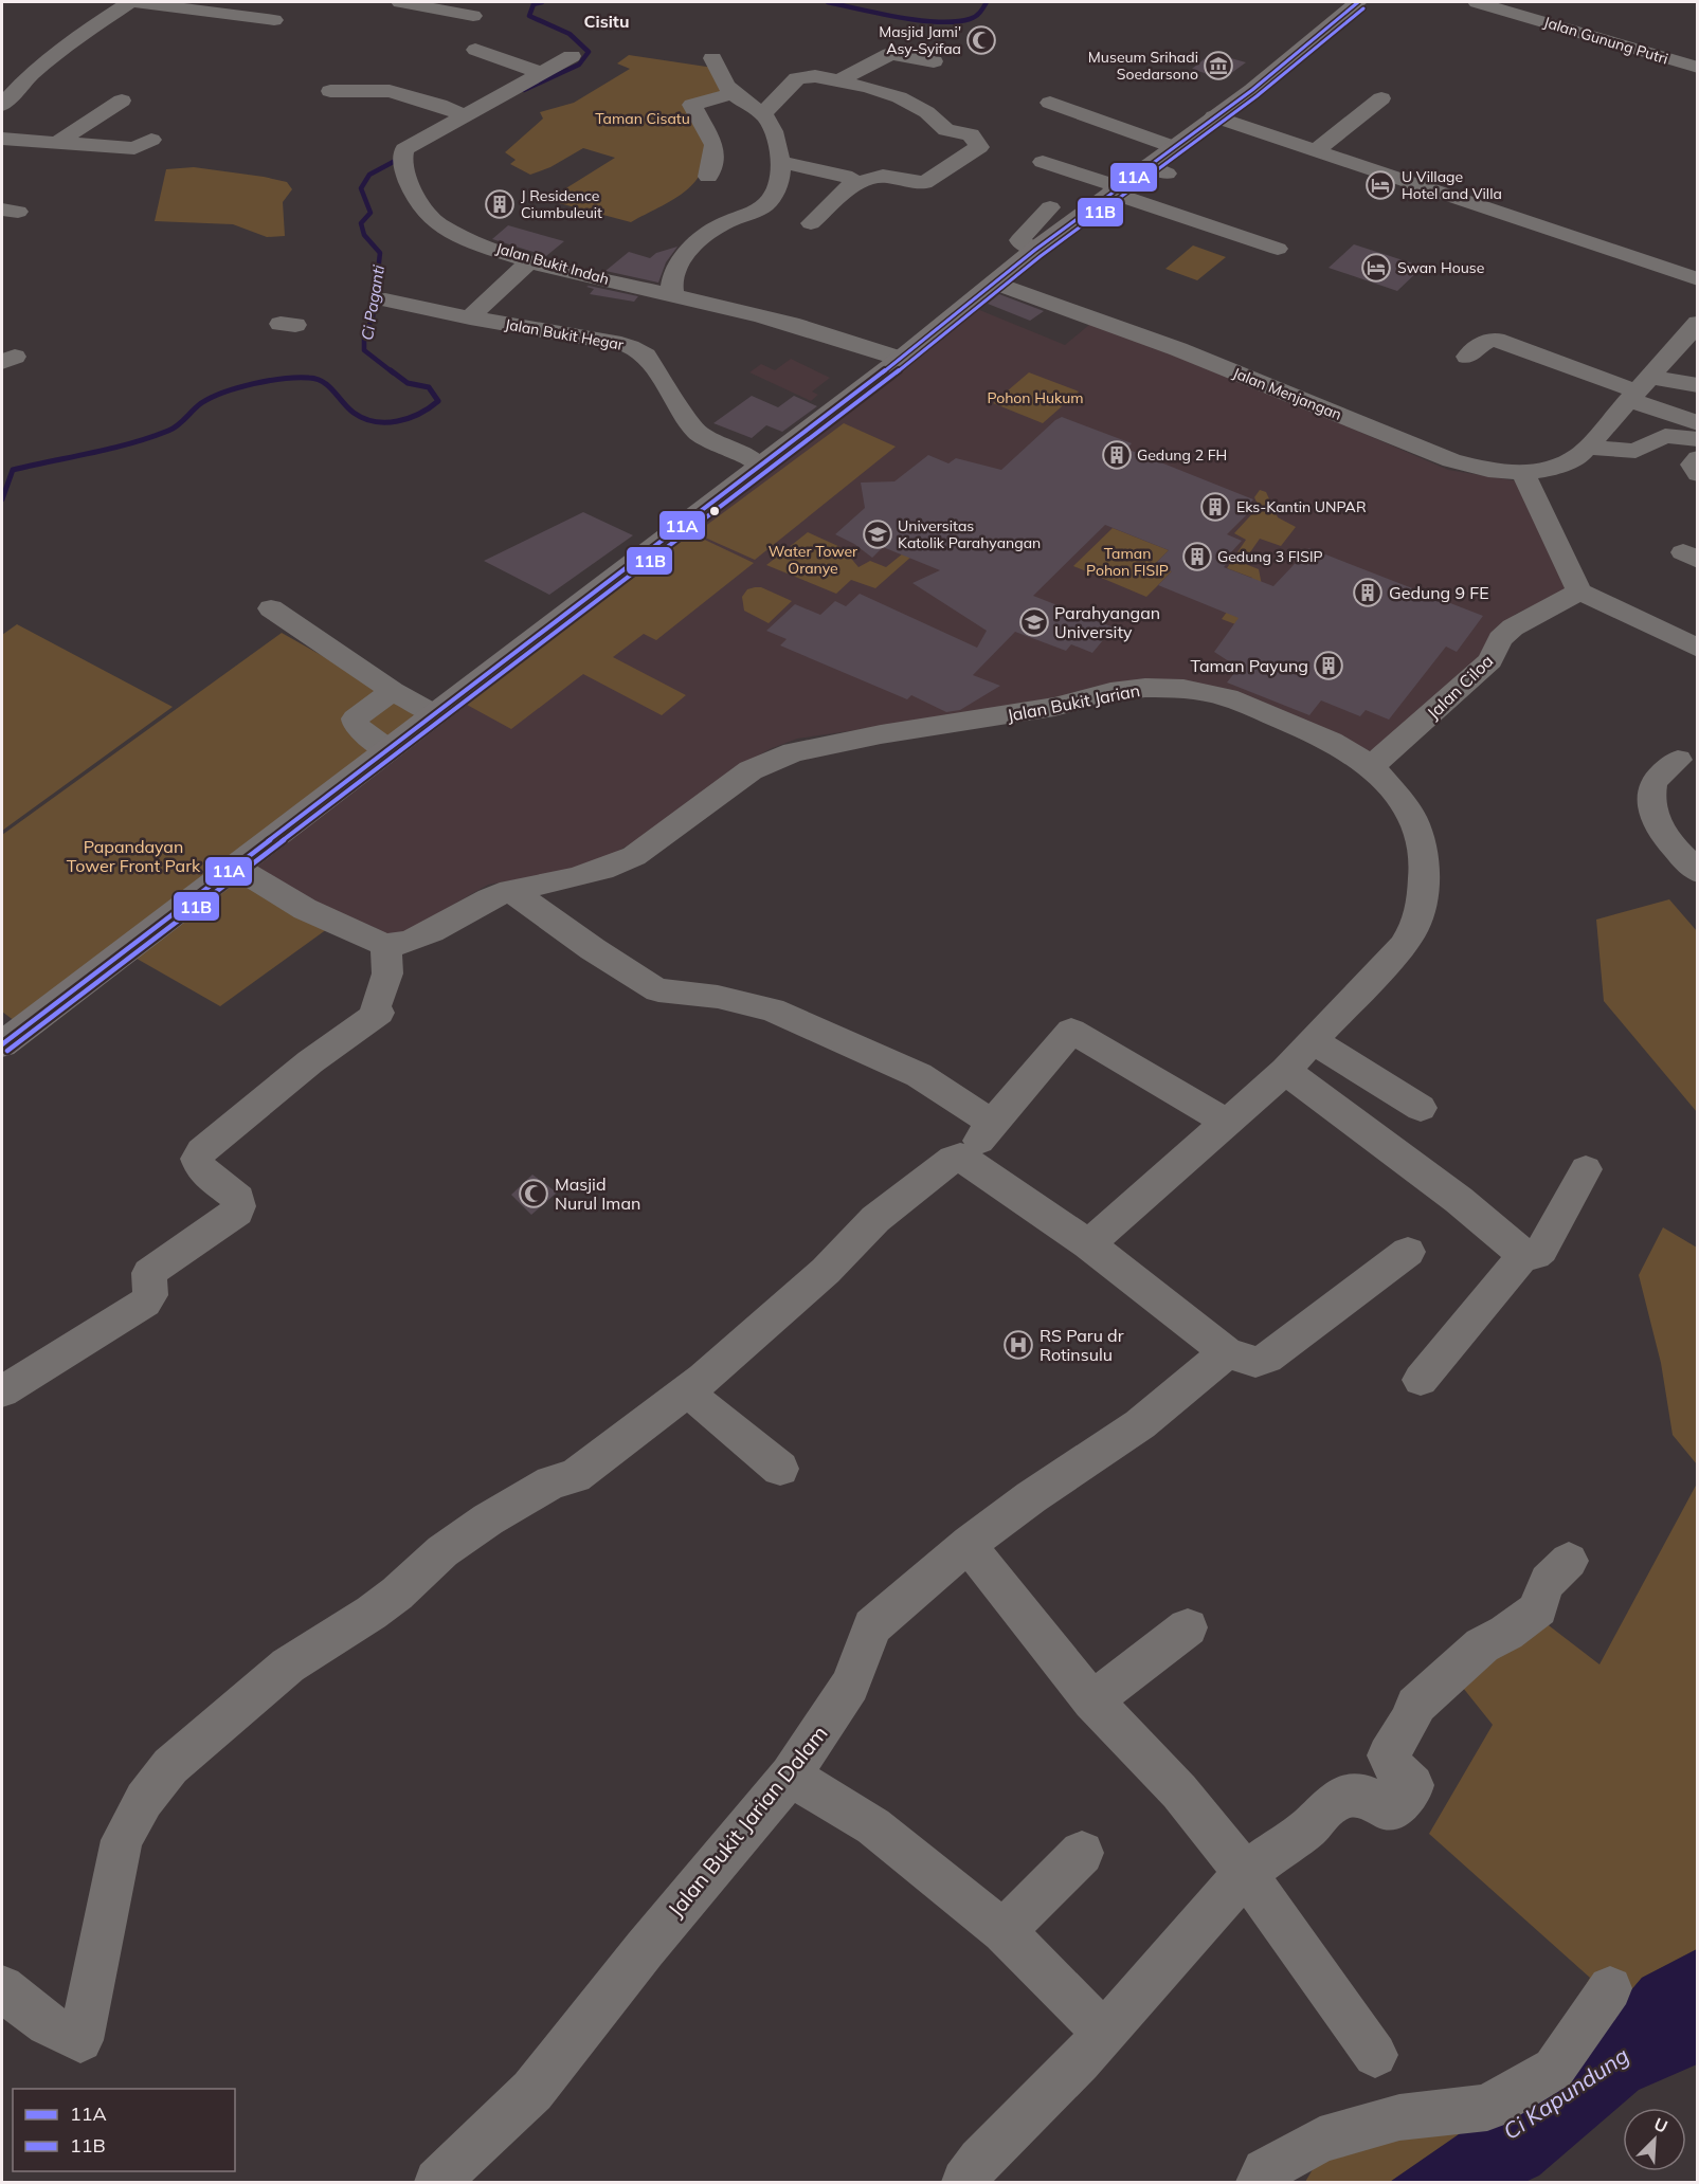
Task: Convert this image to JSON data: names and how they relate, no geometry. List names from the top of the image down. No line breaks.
{"streets":{"street":["Jalan Gunung Putri","Jalan Bukit Indah","Jalan Bukit Hegar","Jalan Menjangan","Jalan Ciloa","Jalan Bukit Jarian","Jalan Bukit Jarian Dalam"]},"crossings":[["Jalan Ciloa","Jalan Bukit Jarian"]],"districts":["Cisitu"],"water":["Ci Paganti","Ci Kapundung"],"parks":["Taman Cisatu","Pohon Hukum","Water Tower Oranye","Taman Pohon FISIP","Papandayan Tower Front Park"],"places":{"mosque":["Masjid Jami' Asy-Syifaa","Masjid Nurul Iman"],"museum":["Museum Srihadi Soedarsono"],"hotel":["U Village Hotel and Villa","Swan House"],"building":["J Residence Ciumbuleuit","Gedung 2 FH","Eks-Kantin UNPAR","Gedung 3 FISIP","Gedung 9 FE","Taman Payung"],"school or university":["Universitas Katolik Parahyangan","Parahyangan University"],"hospital":["RS Paru dr Rotinsulu"]},"lines":["transit line 11A","transit line 11B"],"legend":["11A","11B"],"north":"top right"}
